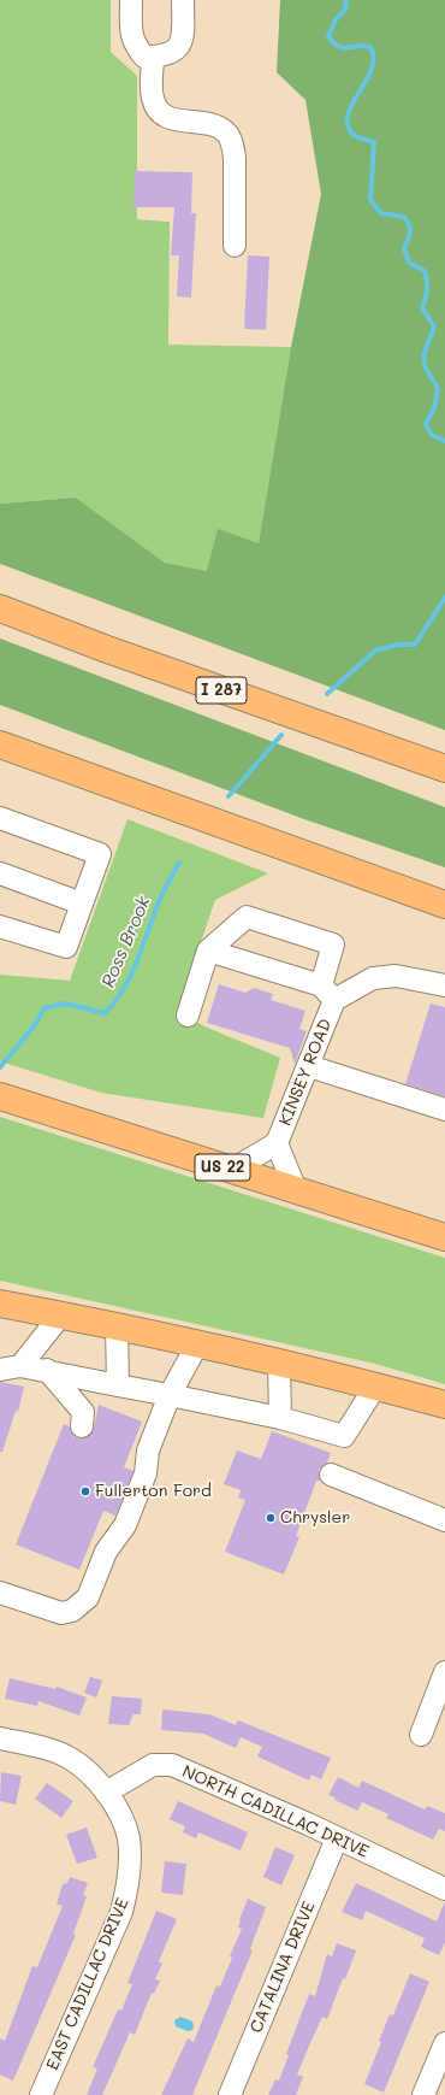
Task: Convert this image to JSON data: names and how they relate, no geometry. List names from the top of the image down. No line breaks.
{"streets":{"highway":["I 287","US 22"],"street":["KINSEY ROAD","NORTH CADILLAC DRIVE","CATALINA DRIVE","EAST CADILLAC DRIVE"]},"crossings":[["NORTH CADILLAC DRIVE","CATALINA DRIVE"],["NORTH CADILLAC DRIVE","EAST CADILLAC DRIVE"]],"water":["Ross Brook"],"places":["Fullerton Ford","Chrysler"]}
